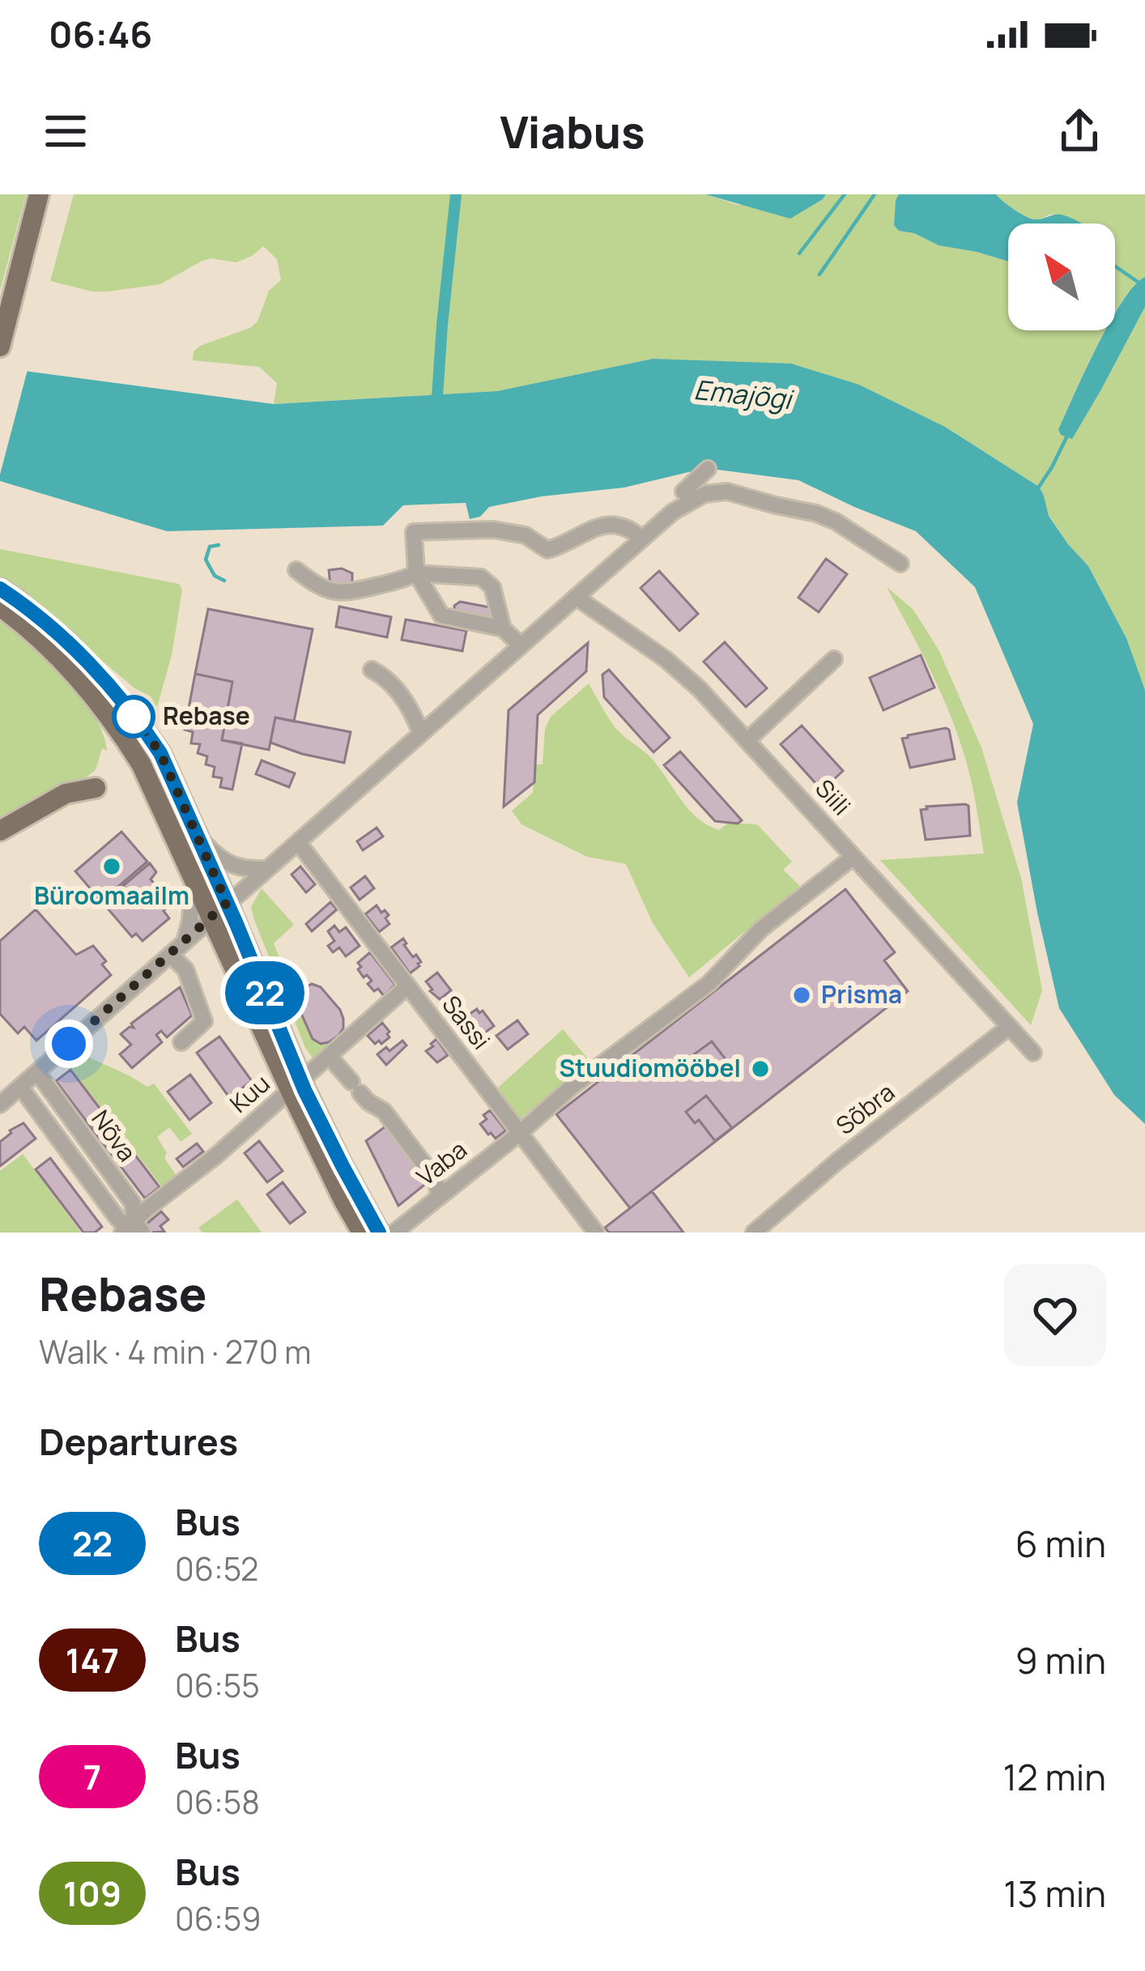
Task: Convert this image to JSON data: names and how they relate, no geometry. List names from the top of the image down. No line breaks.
{"streets":{"street":["Siili","Sassi","Kuu","Sõbra","Nõva","Vaba"]},"crossings":[["Siili","Sõbra"],["Siili","Vaba"],["Sassi","Kuu"],["Sassi","Vaba"],["Kuu","Nõva"]],"water":["Emajõgi"],"places":["Rebase","Büroomaailm","Prisma","Stuudiomööbel"],"lines":["bus line 22"],"north":"top left","page":{"status":"06:46","header":"Viabus","on_map":"22","heading":[["Rebase","Walk · 4 min · 270 m"],"Departures"],"list":[{"mark":"22","name":"Bus","note":"06:52","value":"6 min"},{"mark":"147","name":"Bus","note":"06:55","value":"9 min"},{"mark":"7","name":"Bus","note":"06:58","value":"12 min"},{"mark":"109","name":"Bus","note":"06:59","value":"13 min"}]}}
